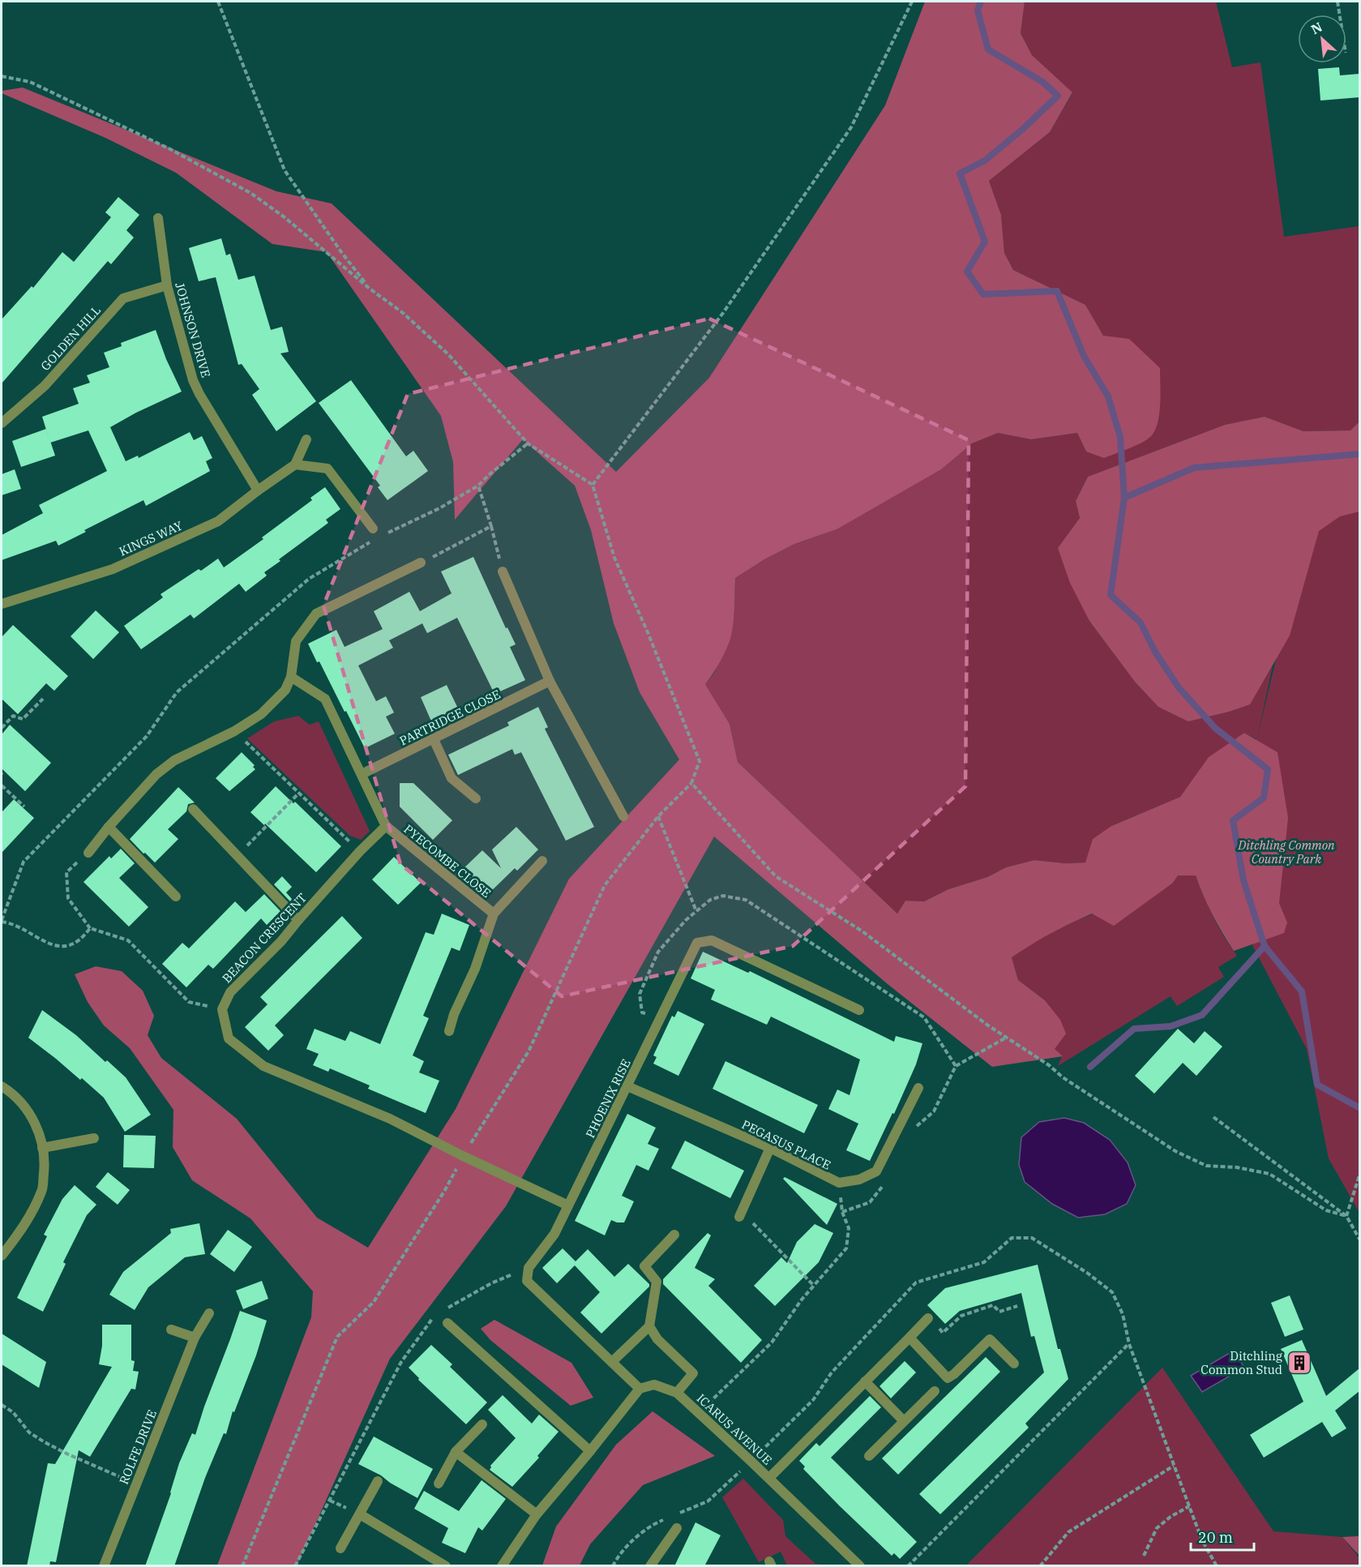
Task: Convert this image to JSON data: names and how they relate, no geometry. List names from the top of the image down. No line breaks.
{"streets":{"street":["JOHNSON DRIVE","GOLDEN HILL","KINGS WAY","PARTRIDGE CLOSE","PYECOMBE CLOSE","BEACON CRESCENT","PHOENIX RISE","PEGASUS PLACE","ICARUS AVENUE","ROLFE DRIVE"]},"crossings":[["JOHNSON DRIVE","GOLDEN HILL"],["JOHNSON DRIVE","KINGS WAY"],["PYECOMBE CLOSE","BEACON CRESCENT"],["PHOENIX RISE","PEGASUS PLACE"]],"parks":["Ditchling Common Country Park"],"places":{"building":["Ditchling Common Stud"]},"scale_bar":"20 m","north":"top left"}
